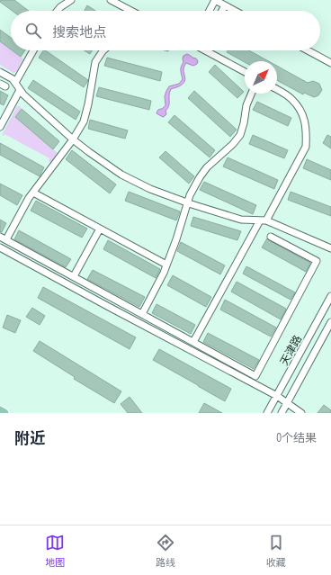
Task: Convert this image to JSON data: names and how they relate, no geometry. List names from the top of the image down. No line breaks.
{"streets":{"street":["天津路"]},"north":"top right","page":{"search":"搜索地点","heading":["附近","0个结果"],"nav":["地图","路线","收藏"]}}
